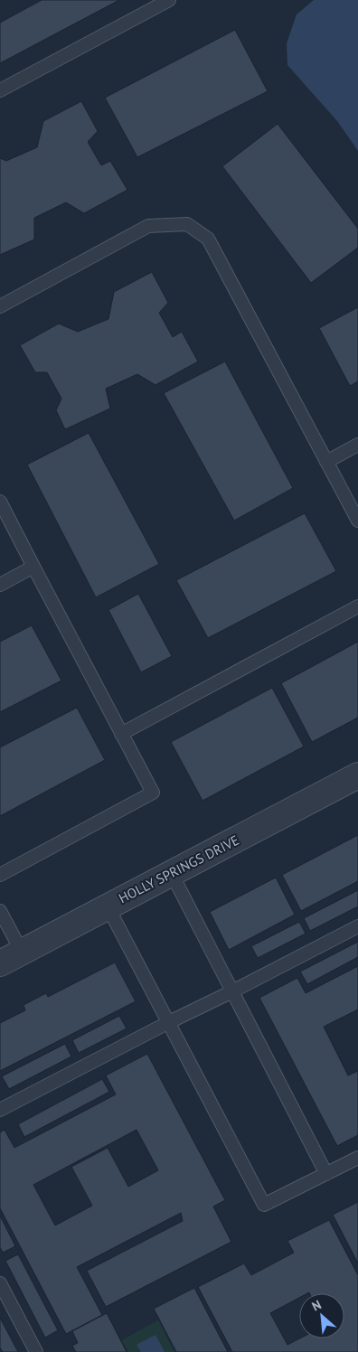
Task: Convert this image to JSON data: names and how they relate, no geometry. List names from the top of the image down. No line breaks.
{"streets":{"street":["HOLLY SPRINGS DRIVE"]},"north":"top left"}
